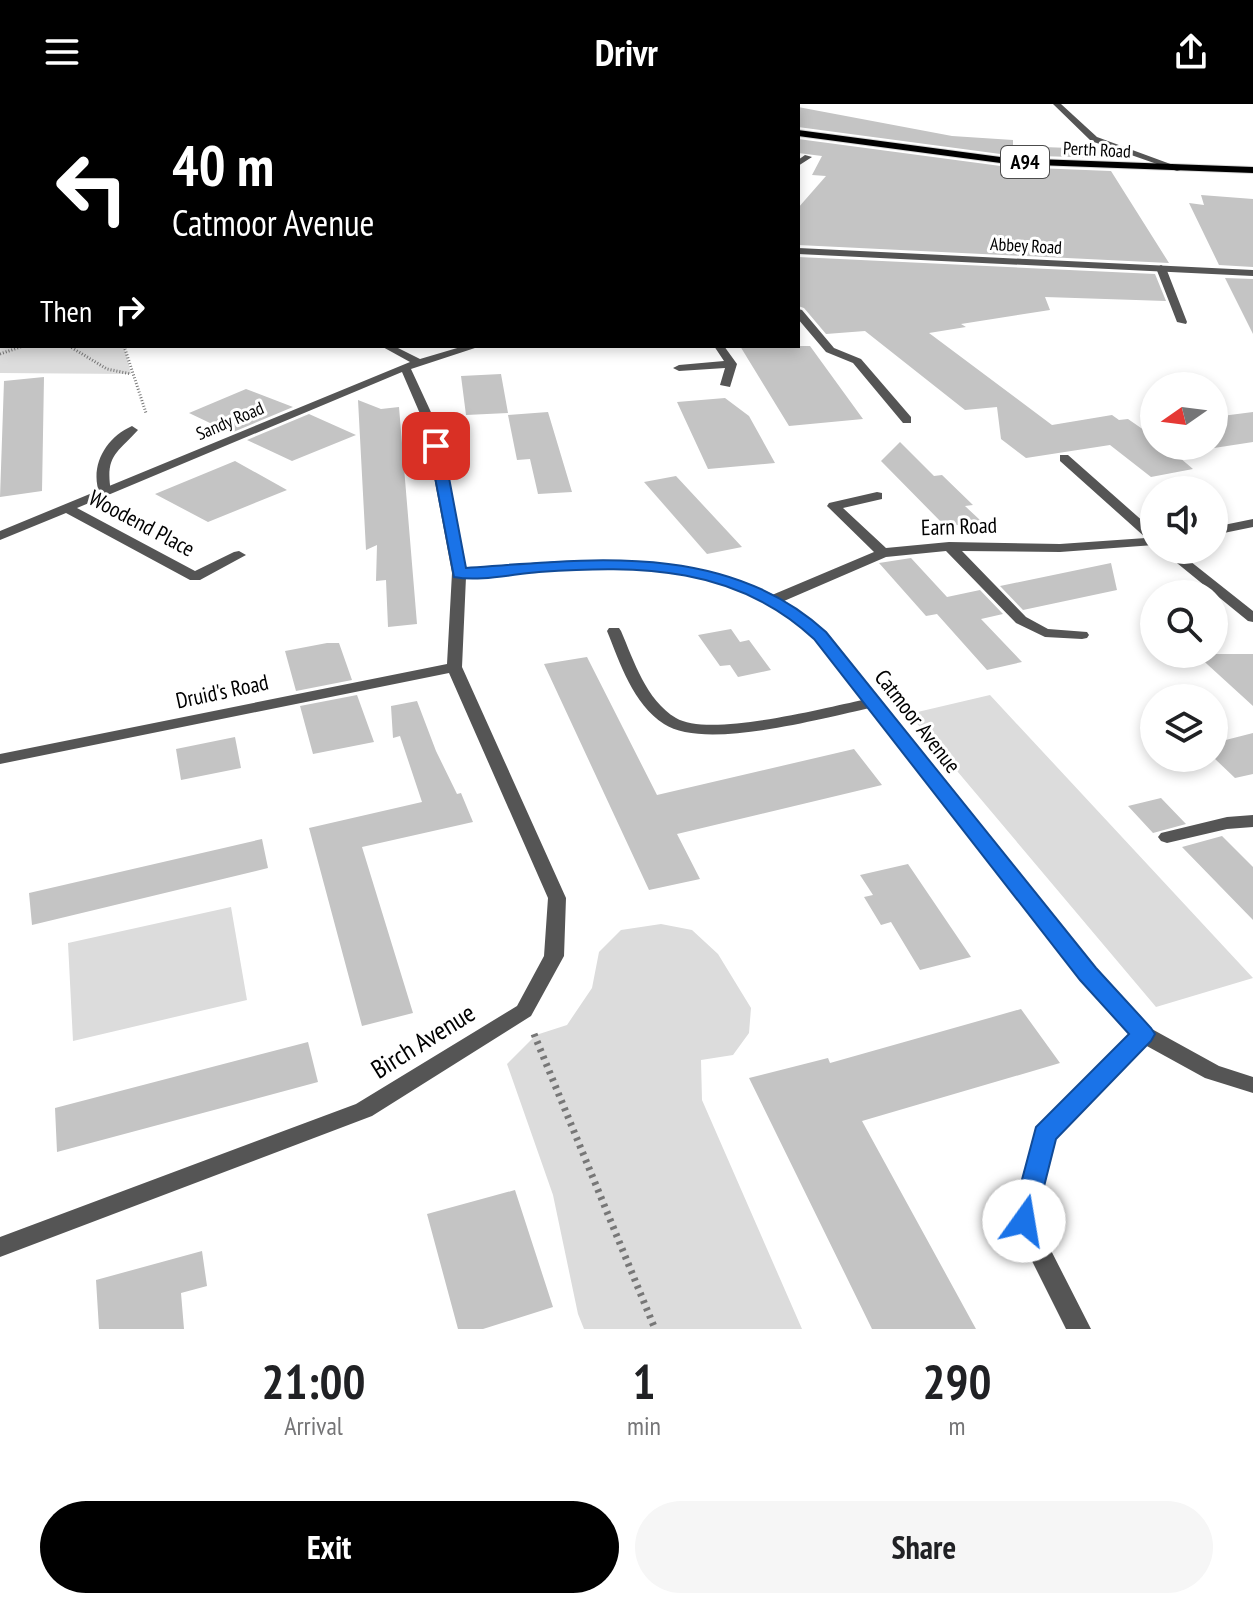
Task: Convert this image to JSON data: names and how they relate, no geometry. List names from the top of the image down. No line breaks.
{"streets":{"main road":["Perth Road","A94"],"street":["Abbey Road","Sandy Road","Woodend Place","Earn Road","Druid's Road","Catmoor Avenue","Birch Avenue"]},"crossings":[["Sandy Road","Woodend Place"],["Earn Road","Catmoor Avenue"],["Druid's Road","Birch Avenue"]],"north":"left","page":{"header":"Drivr","turn":["40 m","Catmoor Avenue"],"then":"Then","eta":["21:00","Arrival","1","min","290","m"],"buttons":["Exit","Share"]}}
